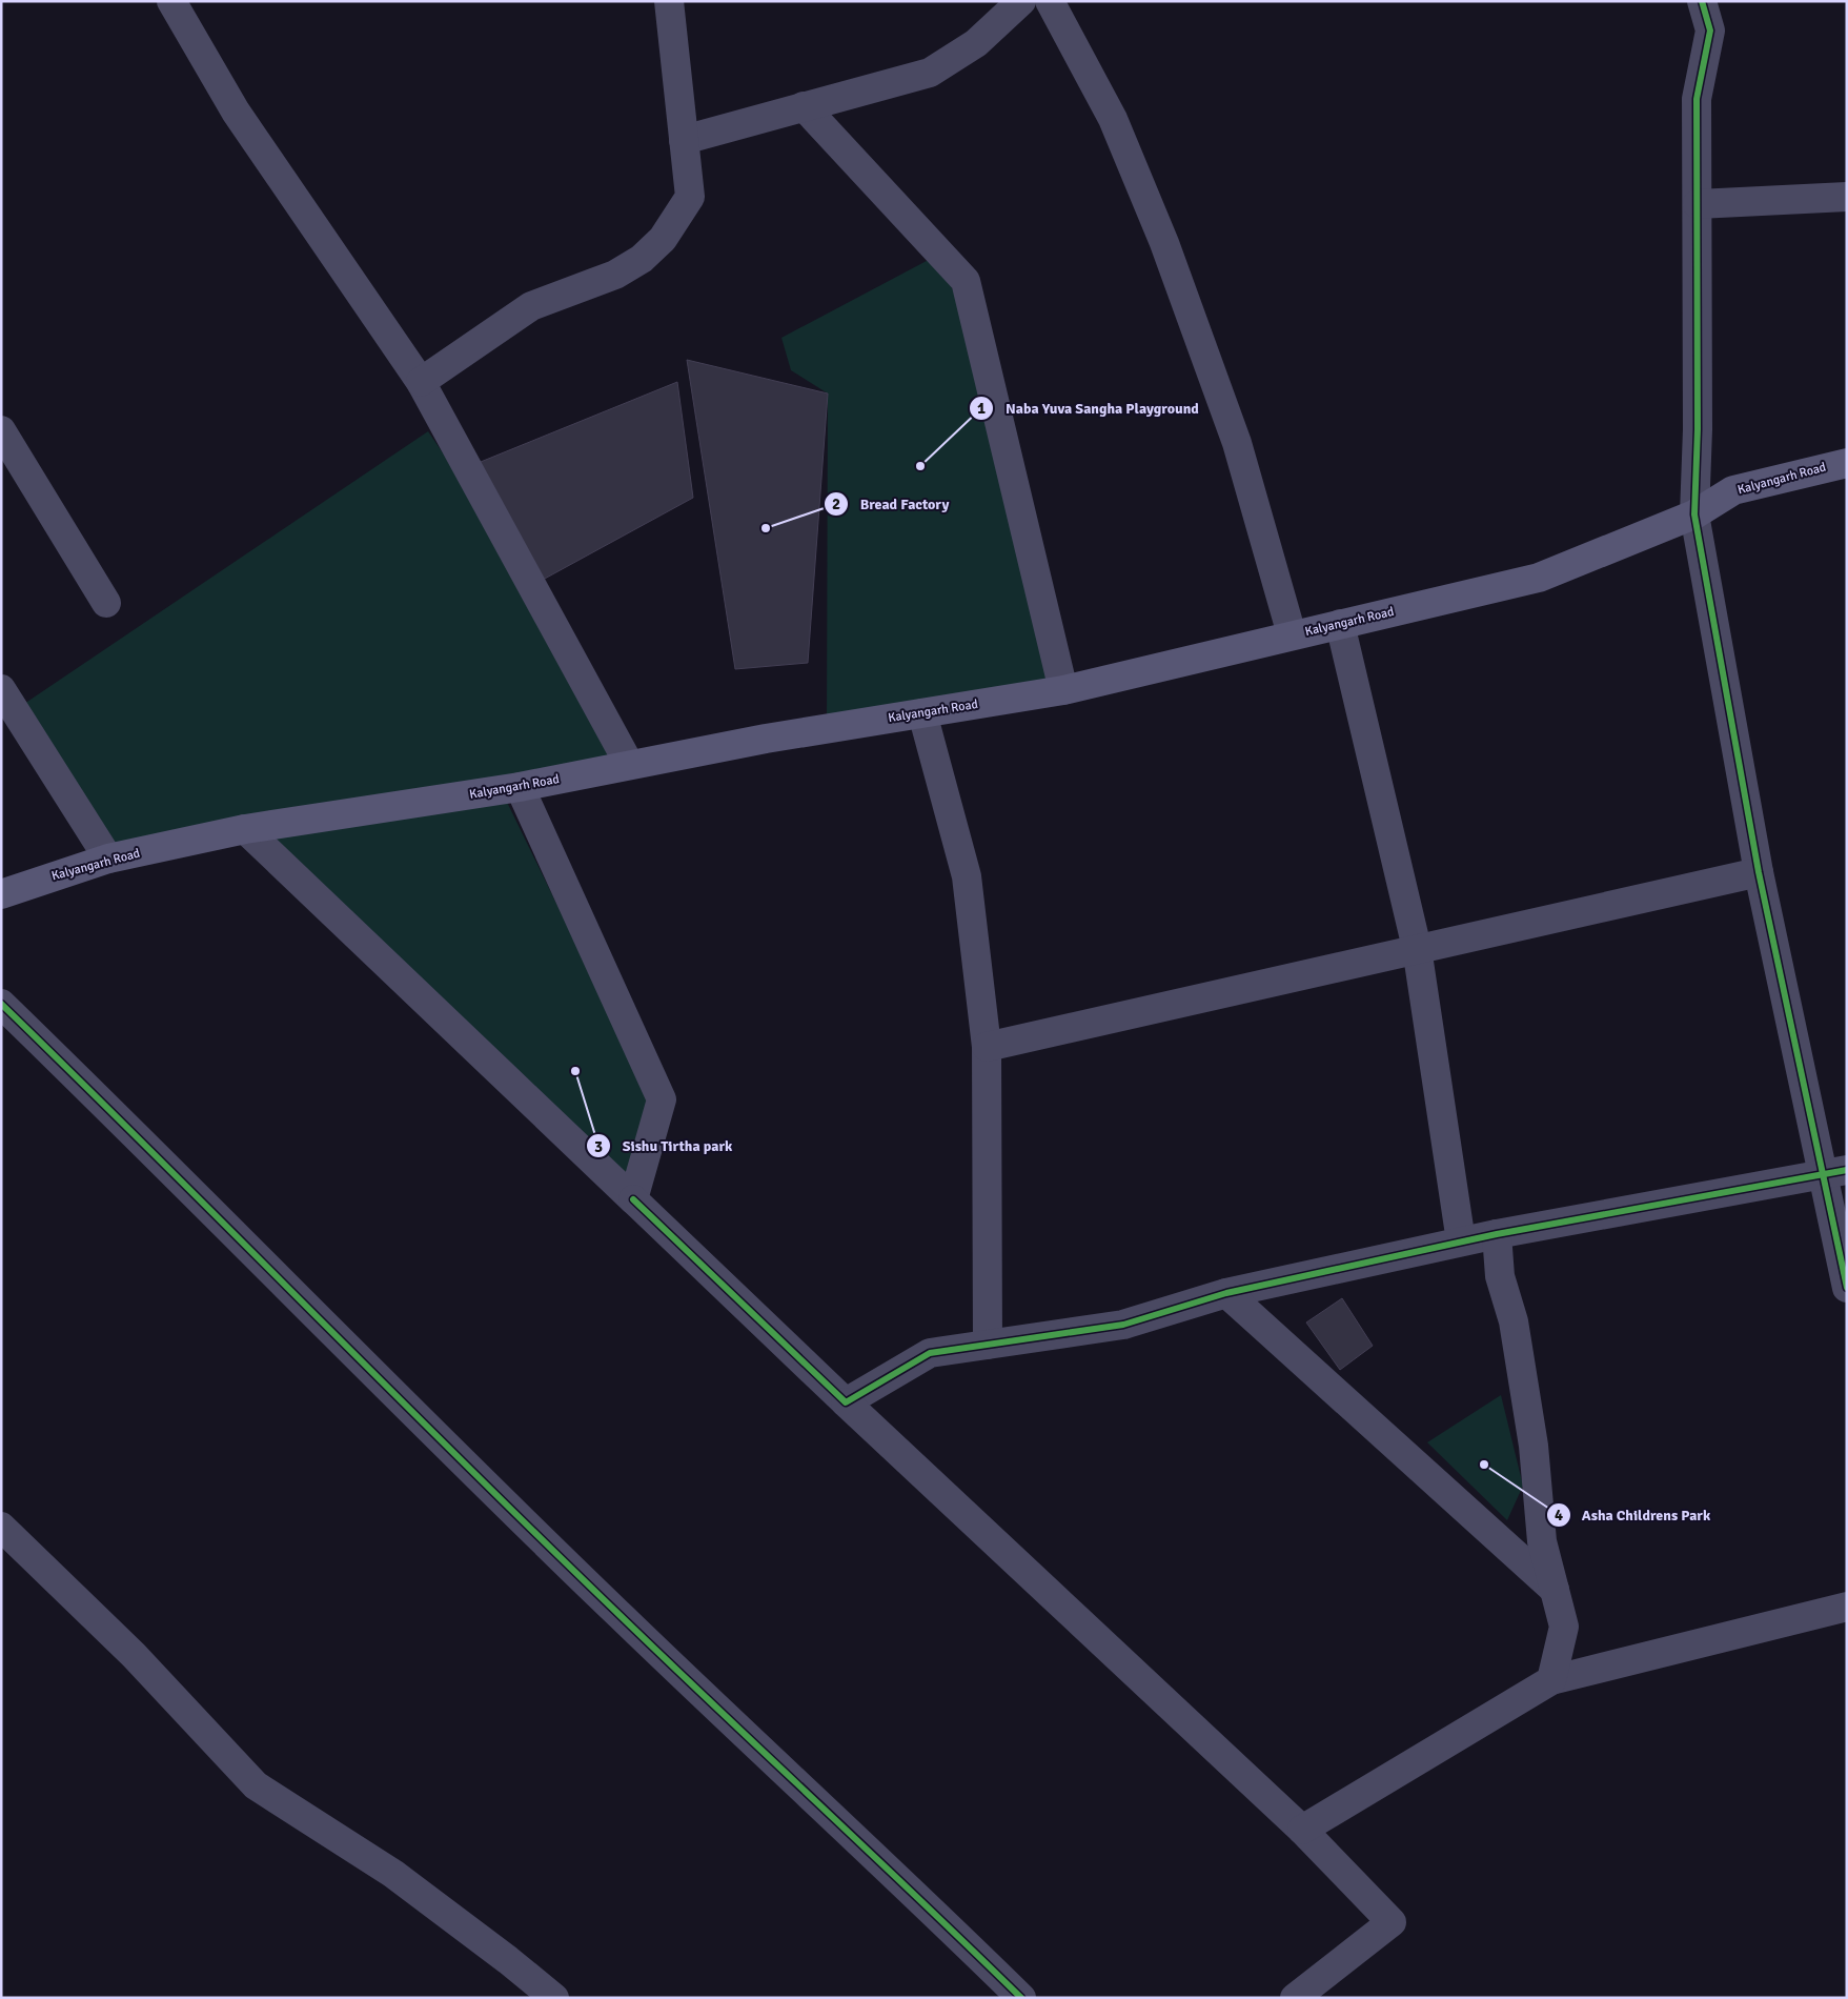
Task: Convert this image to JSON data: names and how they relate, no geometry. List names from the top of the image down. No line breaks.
{"streets":{"main road":["Kalyangarh Road"]},"places":["Naba Yuva Sangha Playground","Bread Factory","Sishu Tirtha park","Asha Childrens Park"]}
